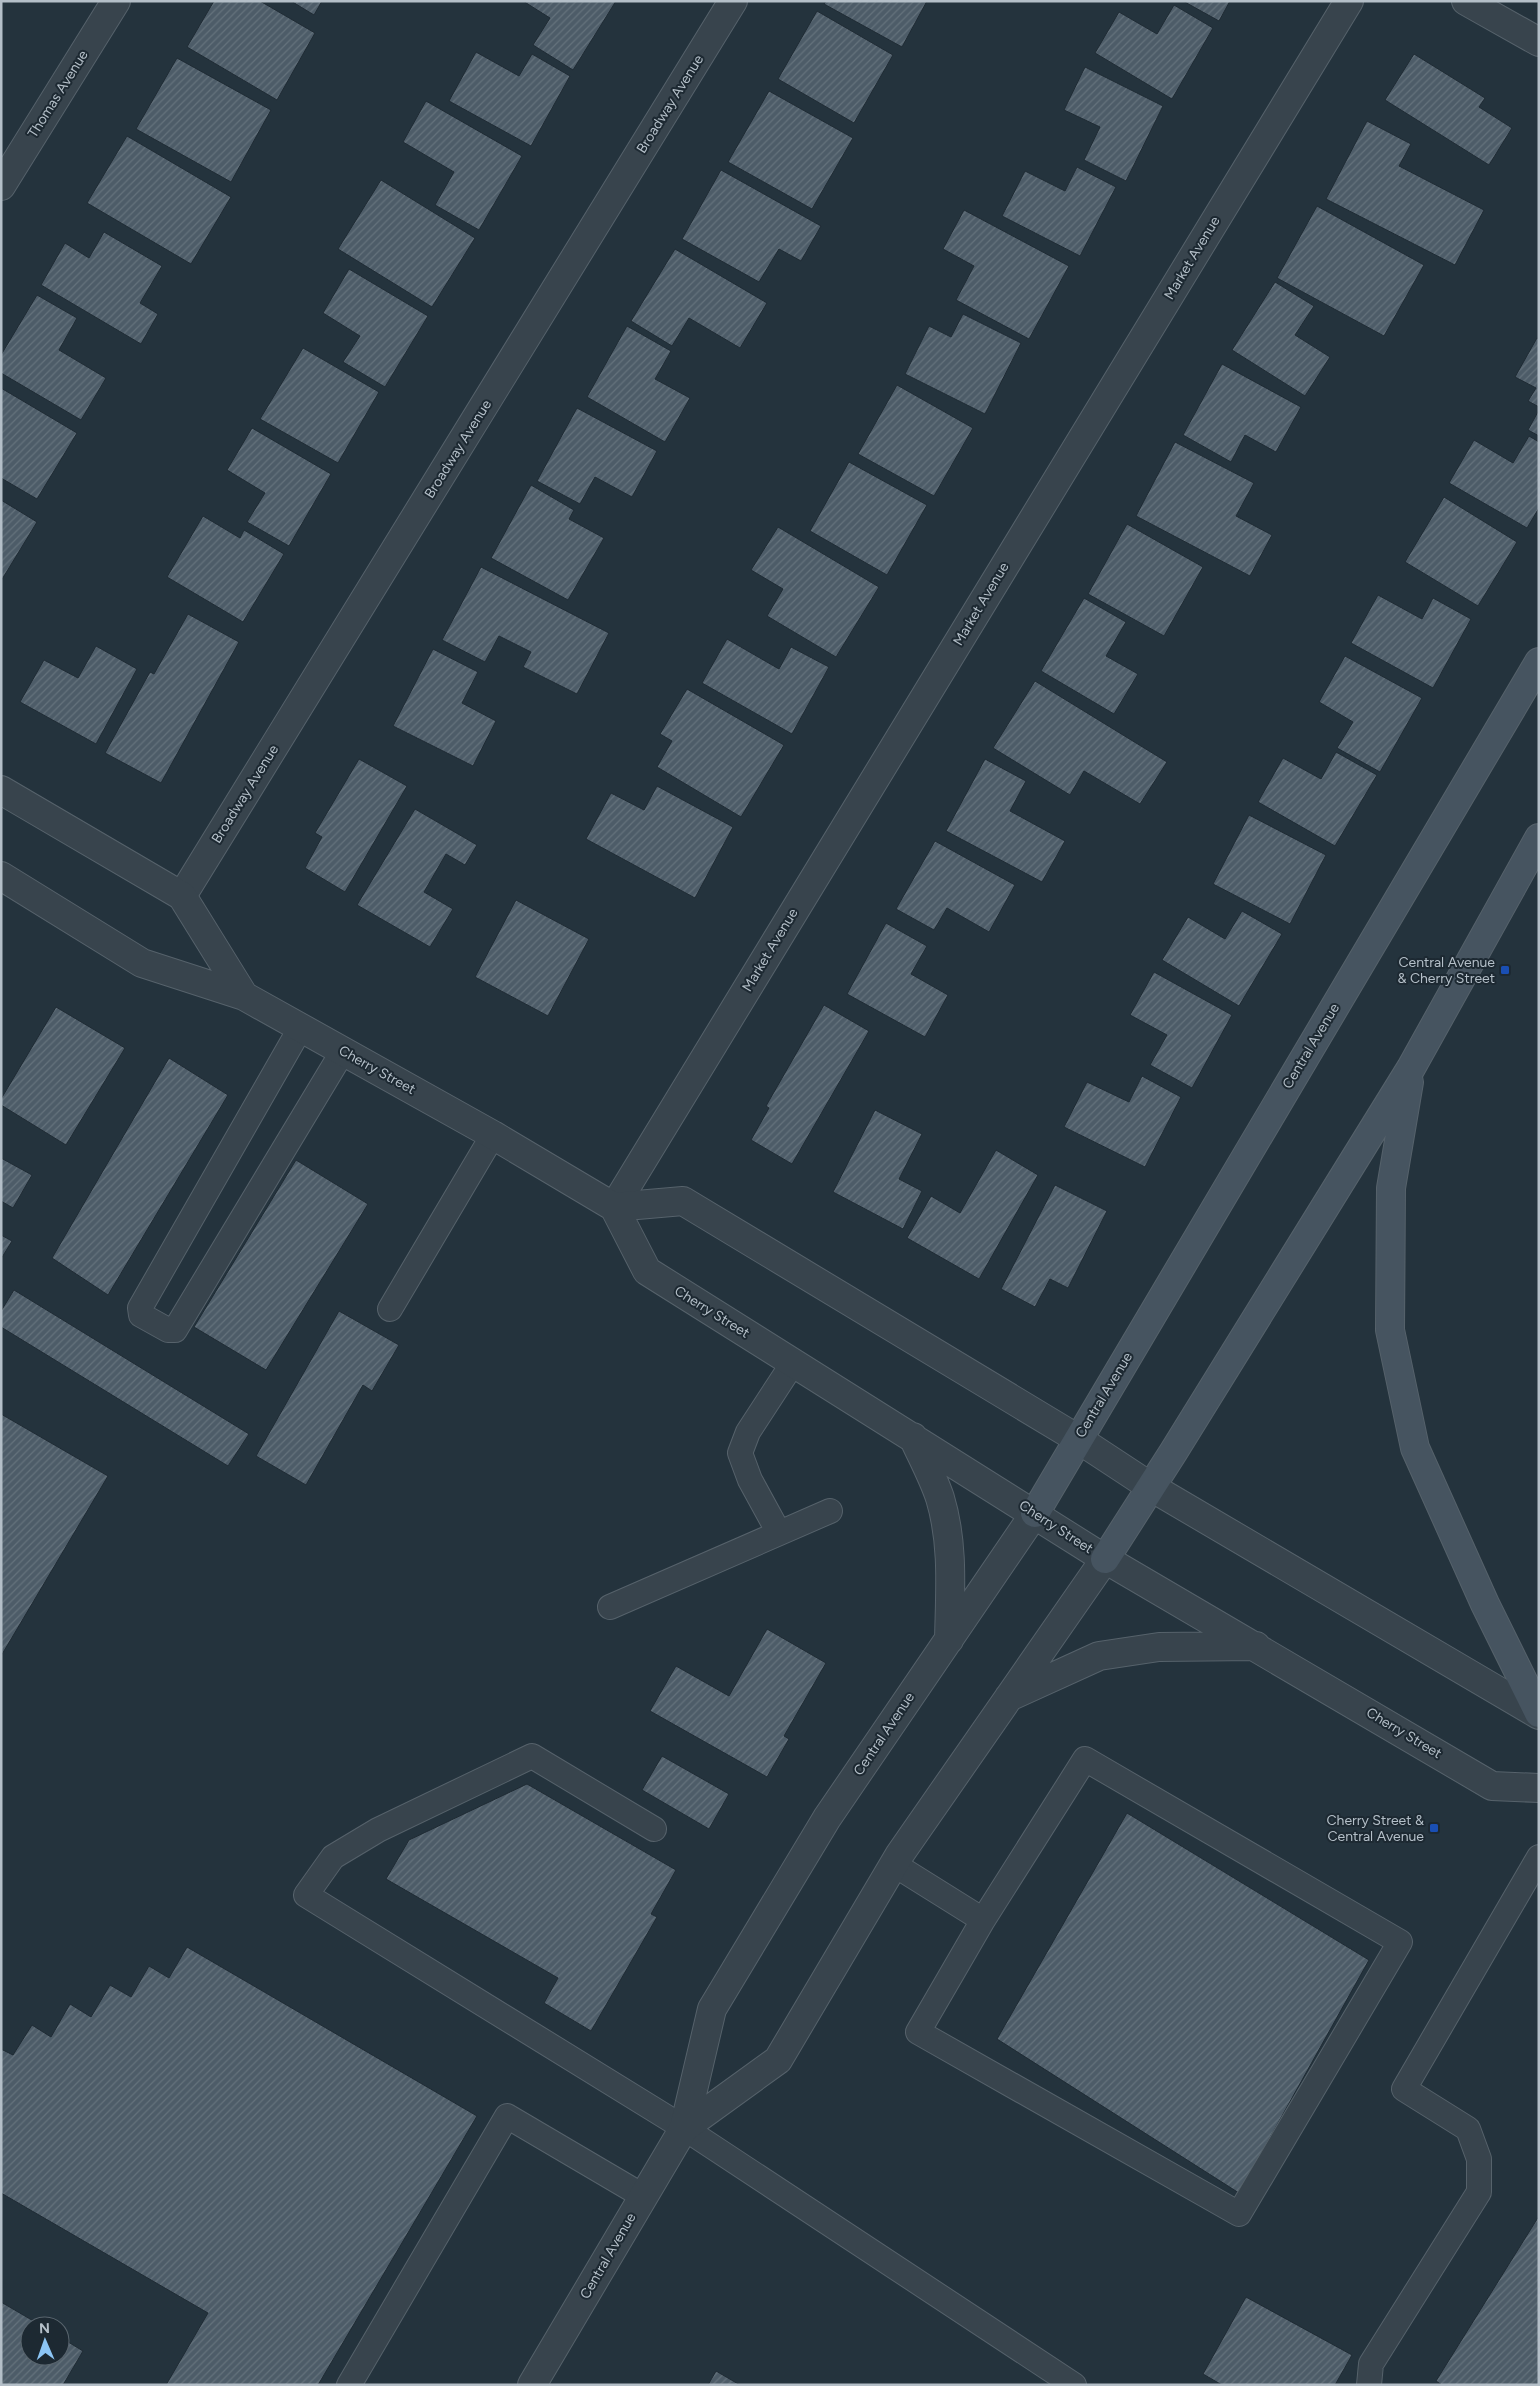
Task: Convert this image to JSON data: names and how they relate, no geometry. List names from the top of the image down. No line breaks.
{"streets":{"main road":["Central Avenue"],"street":["Thomas Avenue","Broadway Avenue","Market Avenue","Cherry Street"]},"crossings":[["Broadway Avenue","Cherry Street"],["Market Avenue","Cherry Street"],["Central Avenue","Cherry Street"]],"places":{"transit":["Central Avenue & Cherry Street","Cherry Street & Central Avenue"]},"north":"top"}
